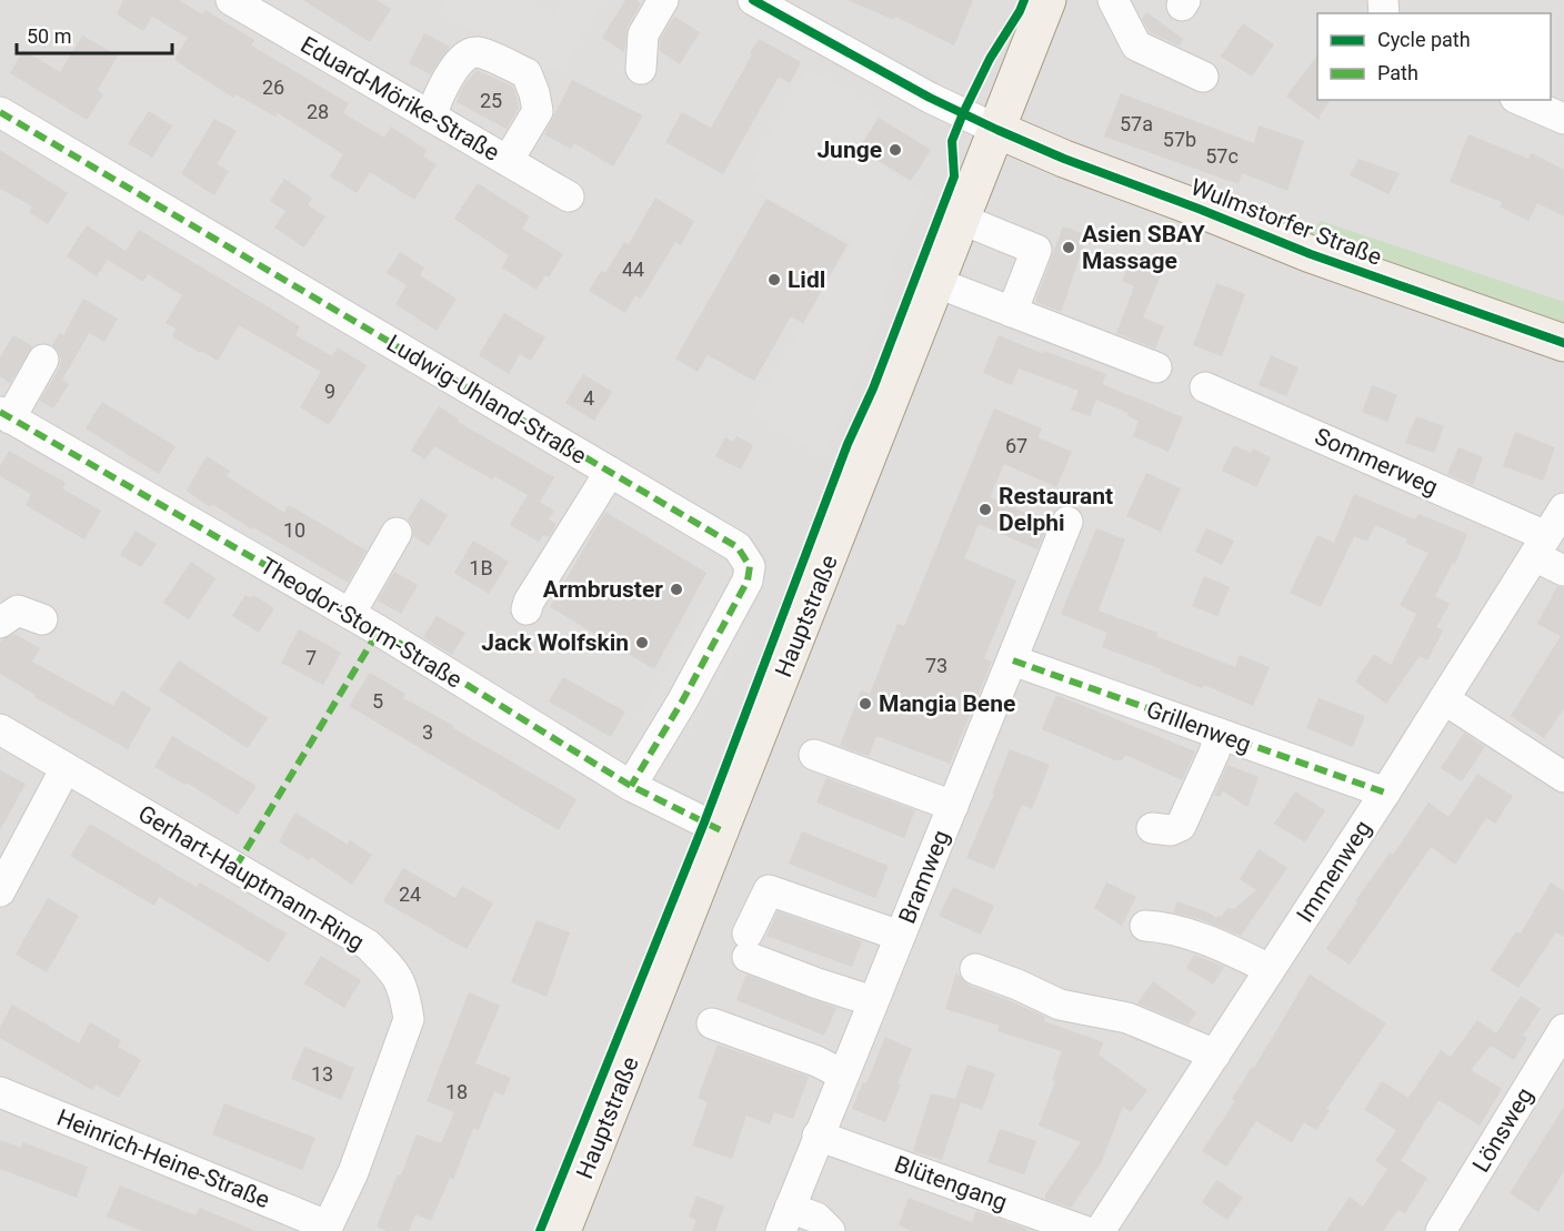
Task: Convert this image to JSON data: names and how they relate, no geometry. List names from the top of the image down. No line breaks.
{"streets":{"main road":["Wulmstorfer Straße","Hauptstraße"],"street":["Eduard-Mörike-Straße","Ludwig-Uhland-Straße","Sommerweg","Theodor-Storm-Straße","Grillenweg","Immenweg","Bramweg","Gerhart-Hauptmann-Ring","Lönsweg","Heinrich-Heine-Straße","Blütengang"]},"crossings":[["Wulmstorfer Straße","Hauptstraße"],["Ludwig-Uhland-Straße","Theodor-Storm-Straße"],["Sommerweg","Immenweg"],["Hauptstraße","Theodor-Storm-Straße"],["Grillenweg","Immenweg"],["Grillenweg","Bramweg"],["Bramweg","Blütengang"],["Gerhart-Hauptmann-Ring","Heinrich-Heine-Straße"]],"places":["Junge","Asien SBAY Massage","Lidl","Restaurant Delphi","Armbruster","Jack Wolfskin","Mangia Bene"],"house_numbers":["26","25","28","57a","57b","57c","44","9","4","67","10","1B","7","73","5","3","24","13","18"],"legend":["Cycle path","Path"],"scale_bar":"50 m"}
